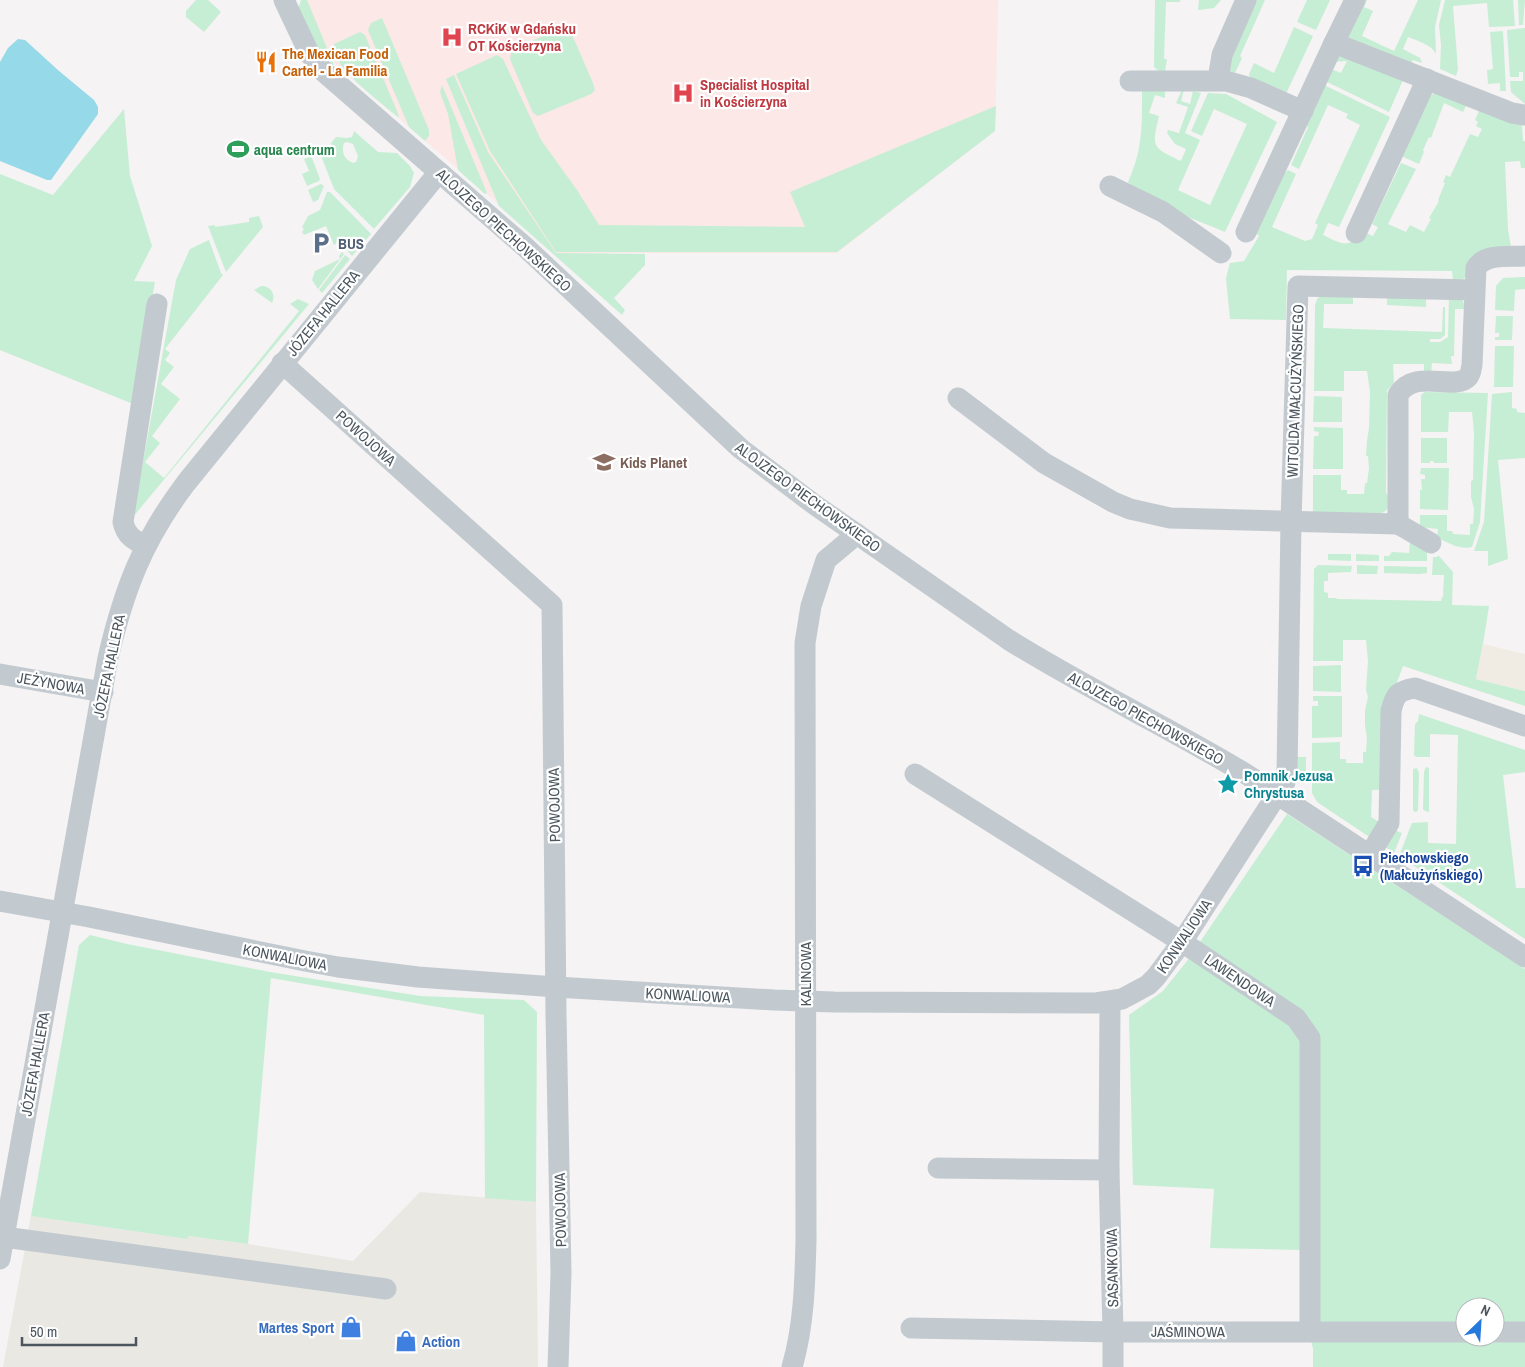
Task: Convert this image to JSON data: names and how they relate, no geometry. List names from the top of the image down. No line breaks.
{"streets":{"street":["ALOJZEGO PIECHOWSKIEGO","JÓZEFA HALLERA","WITOLDA MAŁCUŻYŃSKIEGO","POWOJOWA","JEŻYNOWA","KONWALIOWA","KALINOWA","LAWENDOWA","SASANKOWA","JAŚMINOWA"]},"crossings":[["ALOJZEGO PIECHOWSKIEGO","JÓZEFA HALLERA"],["ALOJZEGO PIECHOWSKIEGO","WITOLDA MAŁCUŻYŃSKIEGO"],["ALOJZEGO PIECHOWSKIEGO","KONWALIOWA"],["ALOJZEGO PIECHOWSKIEGO","KALINOWA"],["JÓZEFA HALLERA","POWOJOWA"],["JÓZEFA HALLERA","JEŻYNOWA"],["JÓZEFA HALLERA","KONWALIOWA"],["WITOLDA MAŁCUŻYŃSKIEGO","KONWALIOWA"],["POWOJOWA","KONWALIOWA"],["KONWALIOWA","KALINOWA"],["KONWALIOWA","LAWENDOWA"],["KONWALIOWA","SASANKOWA"],["LAWENDOWA","JAŚMINOWA"],["SASANKOWA","JAŚMINOWA"]],"places":{"hospital":["RCKiK w Gdańsku OT Kościerzyna","Specialist Hospital in Kościerzyna"],"restaurant":["The Mexican Food Cartel - La Familia"],"sports":["aqua centrum"],"parking":["BUS"],"school or university":["Kids Planet"],"place":["Pomnik Jezusa Chrystusa"],"bus stop":["Piechowskiego (Małcużyńskiego)"],"shop":["Martes Sport","Action"]},"scale_bar":"50 m","north":"top right"}
